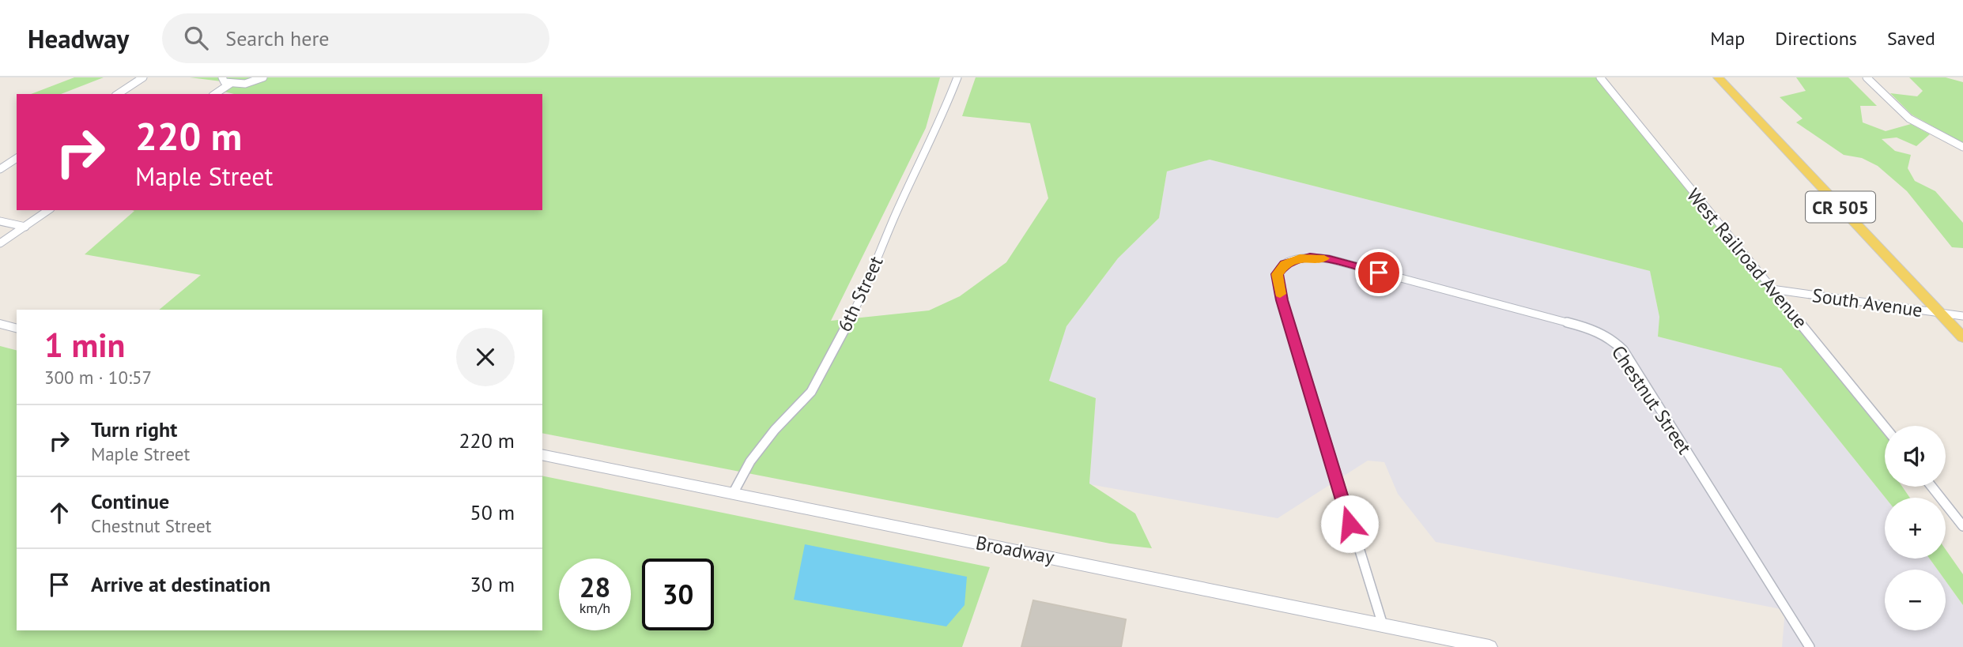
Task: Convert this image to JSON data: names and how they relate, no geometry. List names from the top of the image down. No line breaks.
{"streets":{"main road":["CR 505"],"street":["West Railroad Avenue","6th Street","South Avenue","Chestnut Street","Broadway"]},"crossings":[["CR 505","South Avenue"],["West Railroad Avenue","South Avenue"],["6th Street","Broadway"],["Chestnut Street","Broadway"]],"page":{"header":"Headway","search":"Search here","nav":["Map","Directions","Saved"],"turn":["220 m","Maple Street"],"heading":["1 min","300 m · 10:57"],"list":[{"name":"Turn right","note":"Maple Street","value":"220 m"},{"name":"Continue","note":"Chestnut Street","value":"50 m"},{"name":"Arrive at destination","value":"30 m"}],"map_buttons":["+","−"],"speed":"28 km/h","limit":"30"}}
